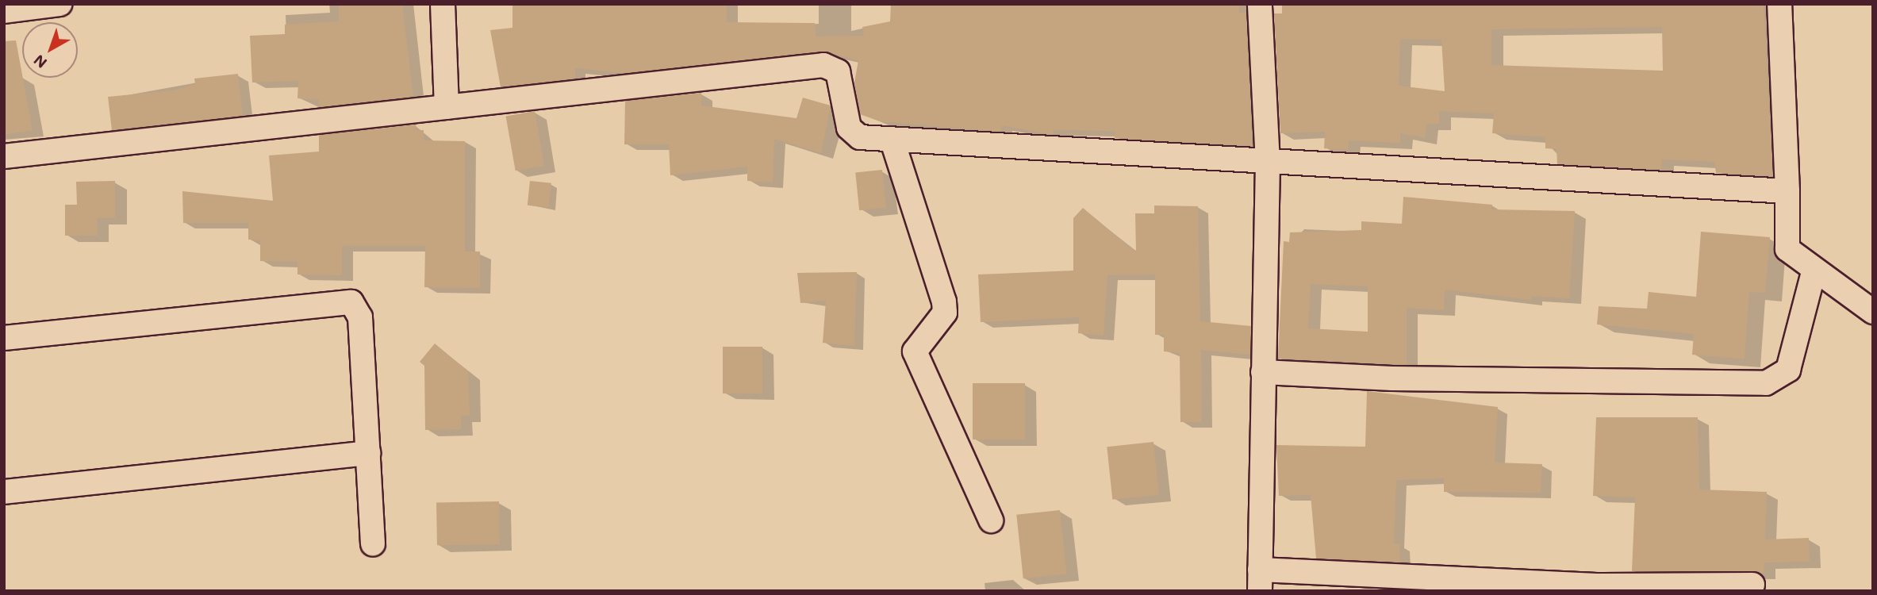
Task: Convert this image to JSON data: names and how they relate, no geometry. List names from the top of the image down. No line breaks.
{"north":"bottom left"}
